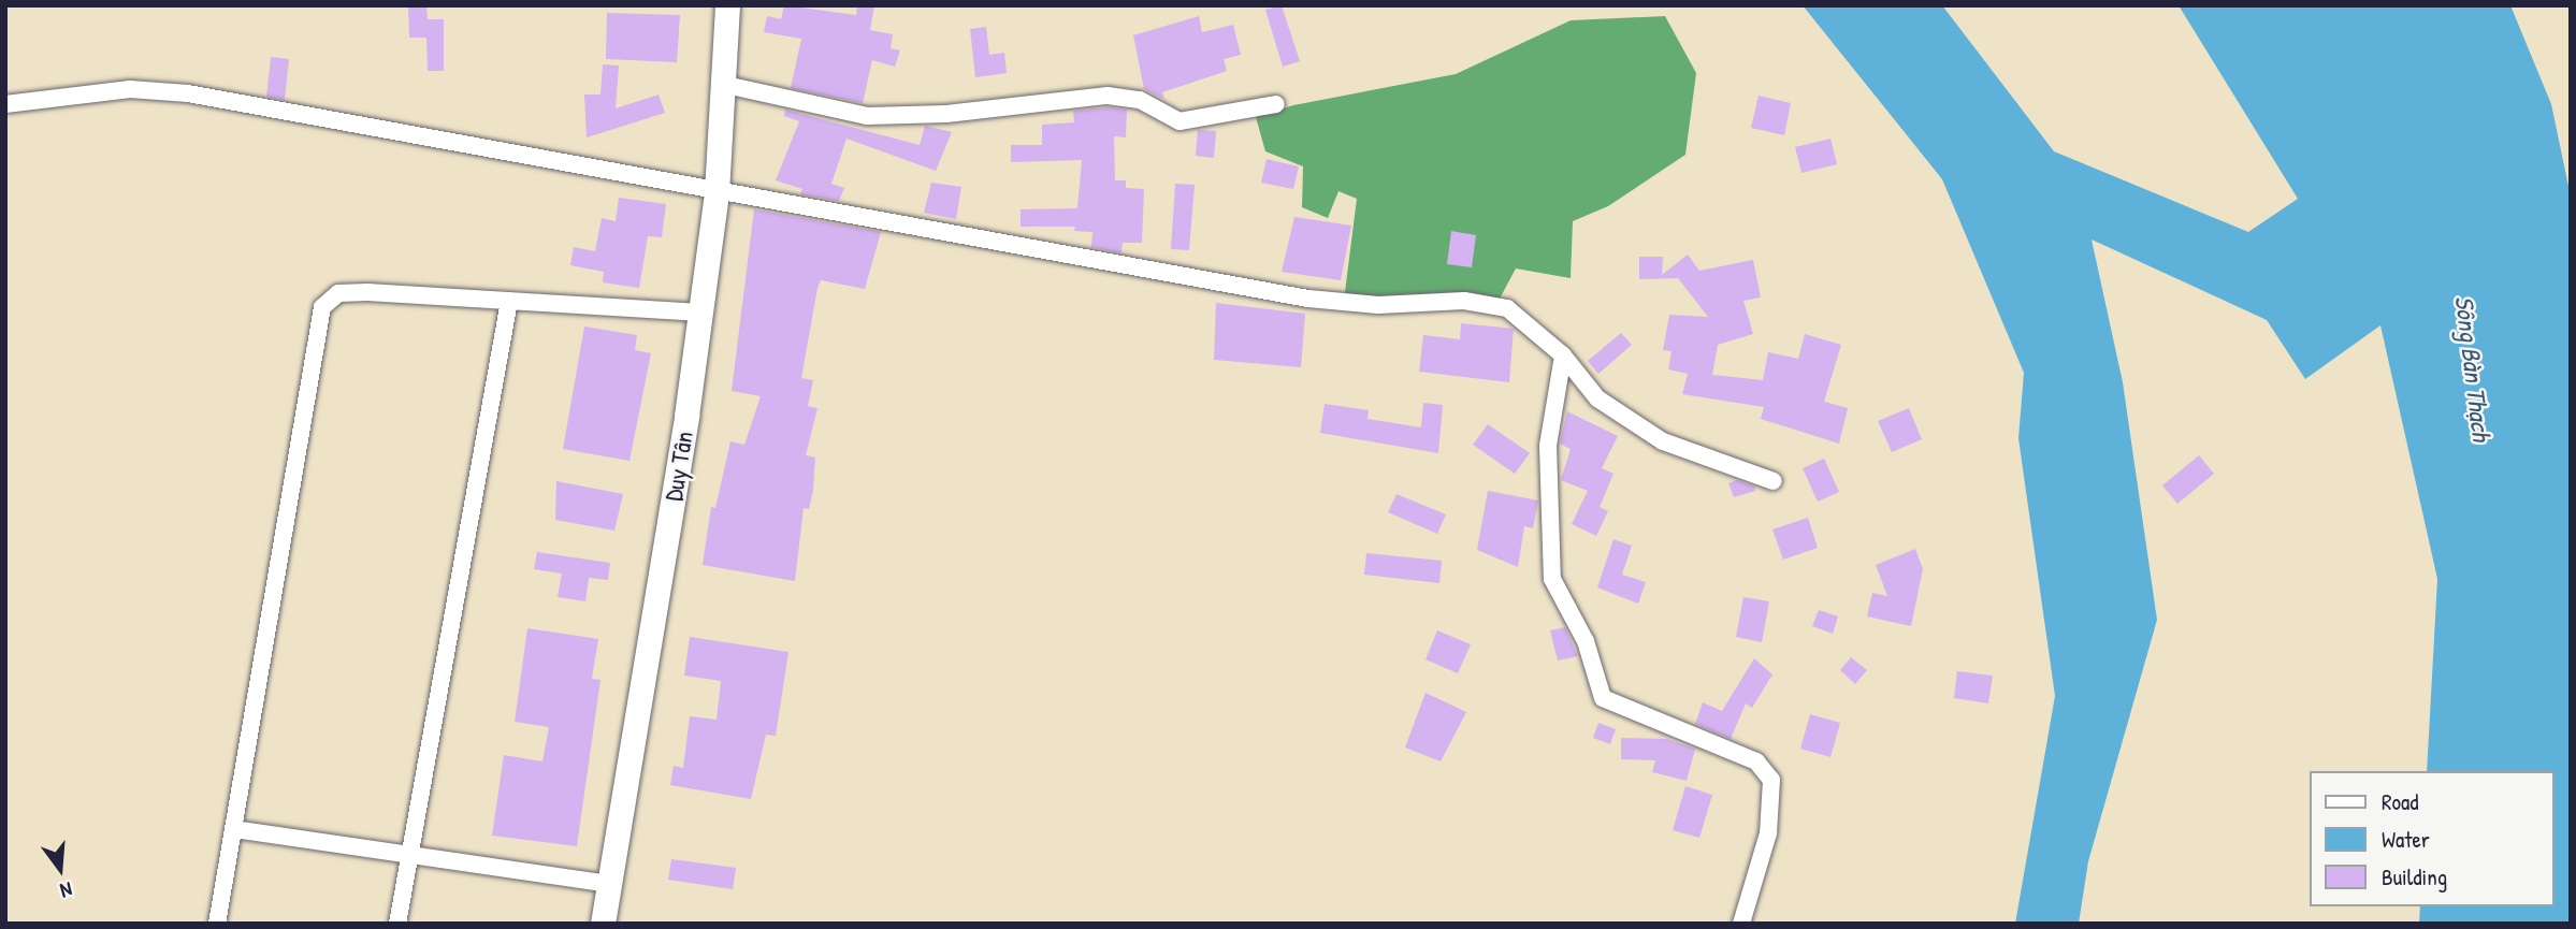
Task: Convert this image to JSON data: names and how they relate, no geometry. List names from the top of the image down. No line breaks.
{"streets":{"street":["Duy Tân"]},"water":["Sông Bàn Thạch"],"legend":["Road","Water","Building"],"north":"bottom"}
